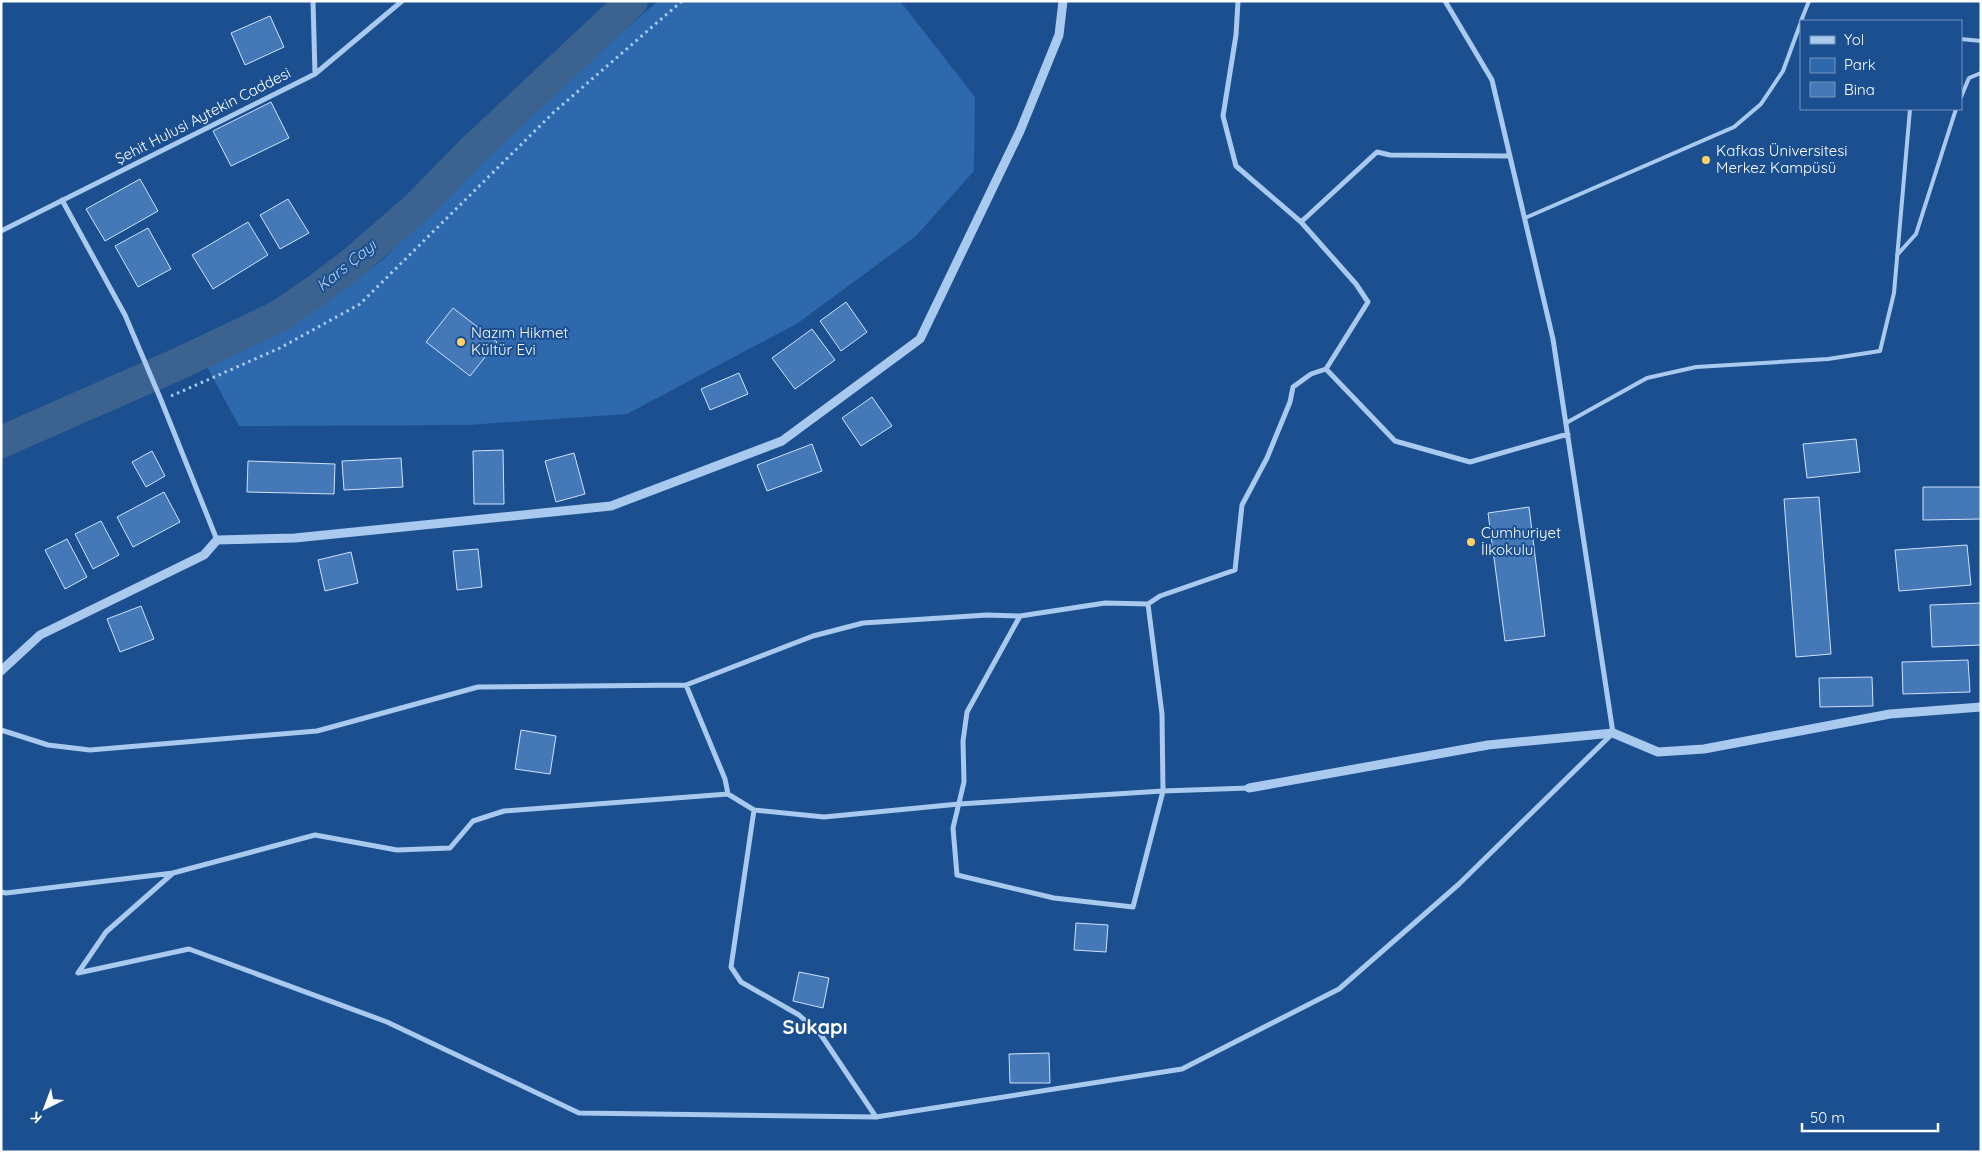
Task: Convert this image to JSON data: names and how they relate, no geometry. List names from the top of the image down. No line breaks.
{"streets":{"street":["Şehit Hulusi Aytekin Caddesi"]},"districts":["Sukapı"],"water":["Kars Çayı"],"places":["Kafkas Üniversitesi Merkez Kampüsü","Nazım Hikmet Kültür Evi","Cumhuriyet İlkokulu"],"legend":["Yol","Park","Bina"],"scale_bar":"50 m","north":"bottom left"}
